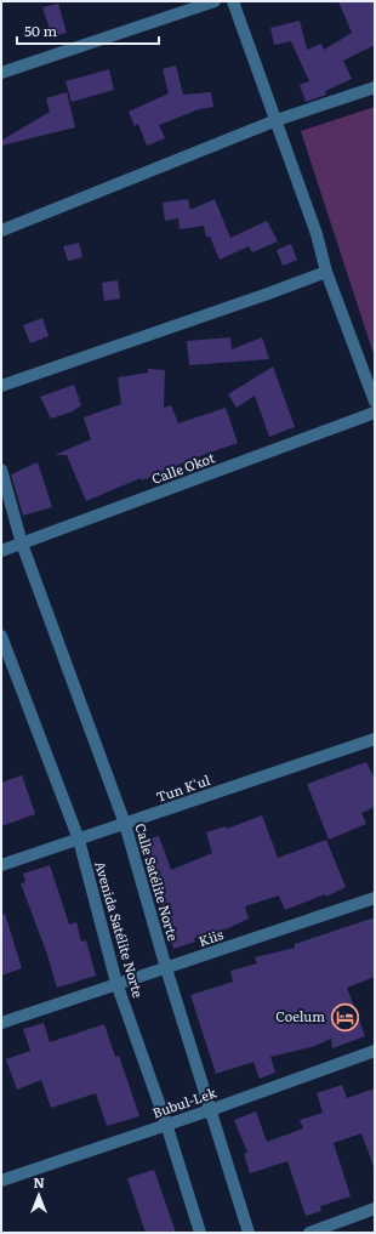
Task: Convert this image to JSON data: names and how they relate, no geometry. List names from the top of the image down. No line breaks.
{"streets":{"street":["Calle Okot","Tun K'ul","Calle Satélite Norte","Avenida Satélite Norte","Kiis","Bubul-Lek"]},"crossings":[["Calle Okot","Calle Satélite Norte"],["Tun K'ul","Calle Satélite Norte"],["Tun K'ul","Avenida Satélite Norte"],["Calle Satélite Norte","Kiis"],["Calle Satélite Norte","Bubul-Lek"],["Avenida Satélite Norte","Kiis"],["Avenida Satélite Norte","Bubul-Lek"]],"places":{"hotel":["Coelum"]},"scale_bar":"50 m","north":"top"}
